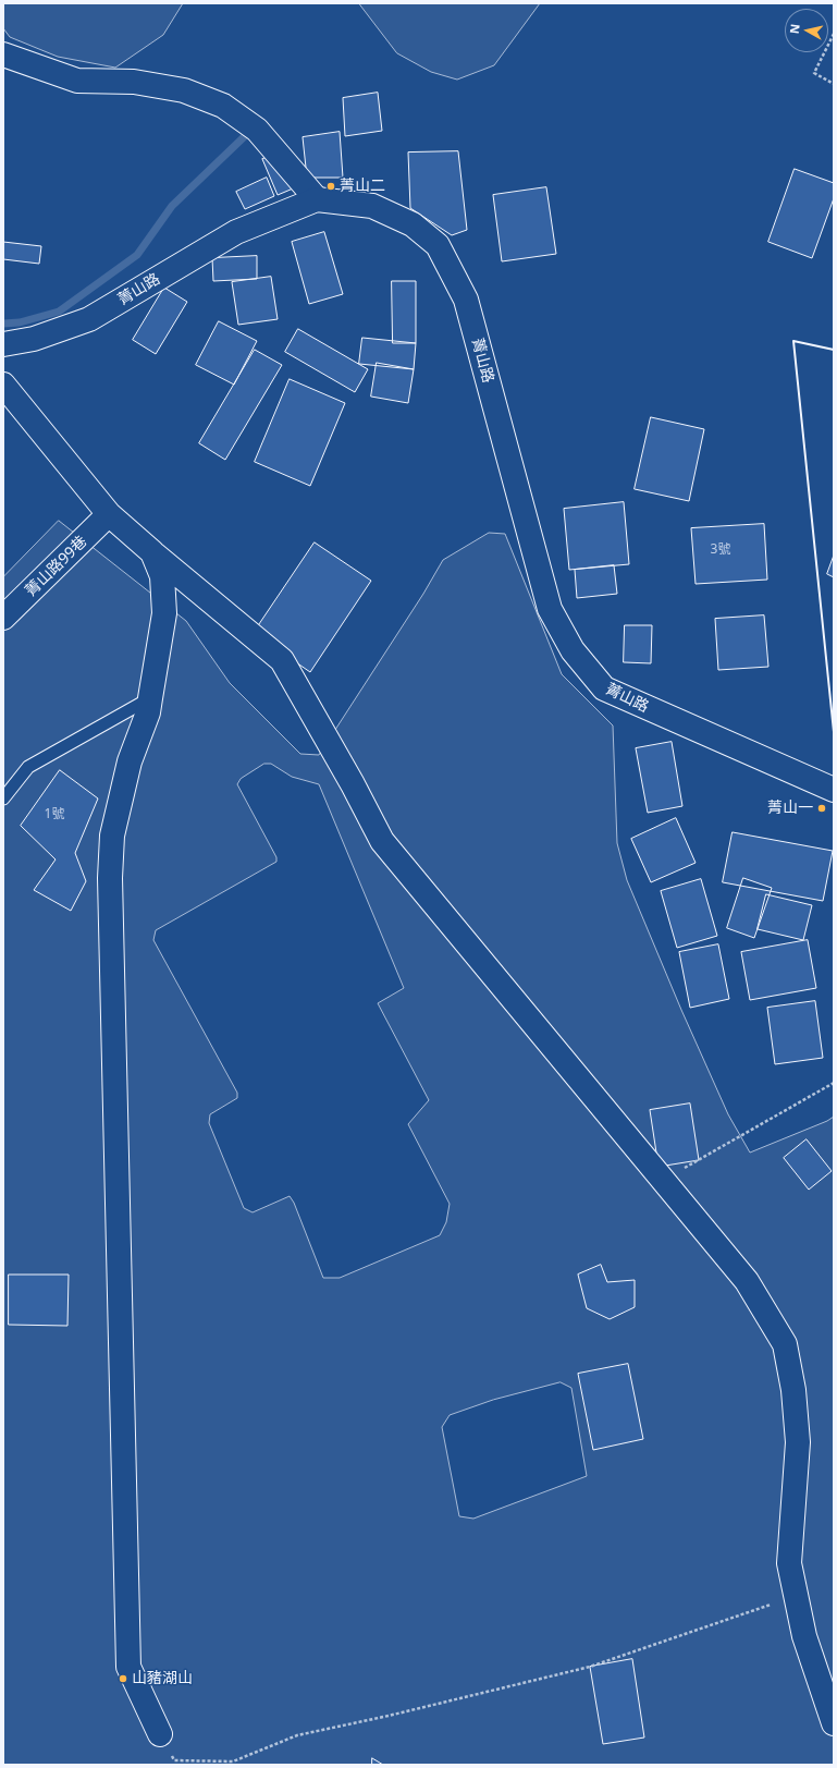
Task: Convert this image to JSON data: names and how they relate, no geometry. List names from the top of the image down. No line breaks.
{"streets":{"street":["菁山路","菁山路99巷"]},"places":["菁山二","菁山一","山豬湖山"],"house_numbers":["3號","1號"],"north":"left"}
